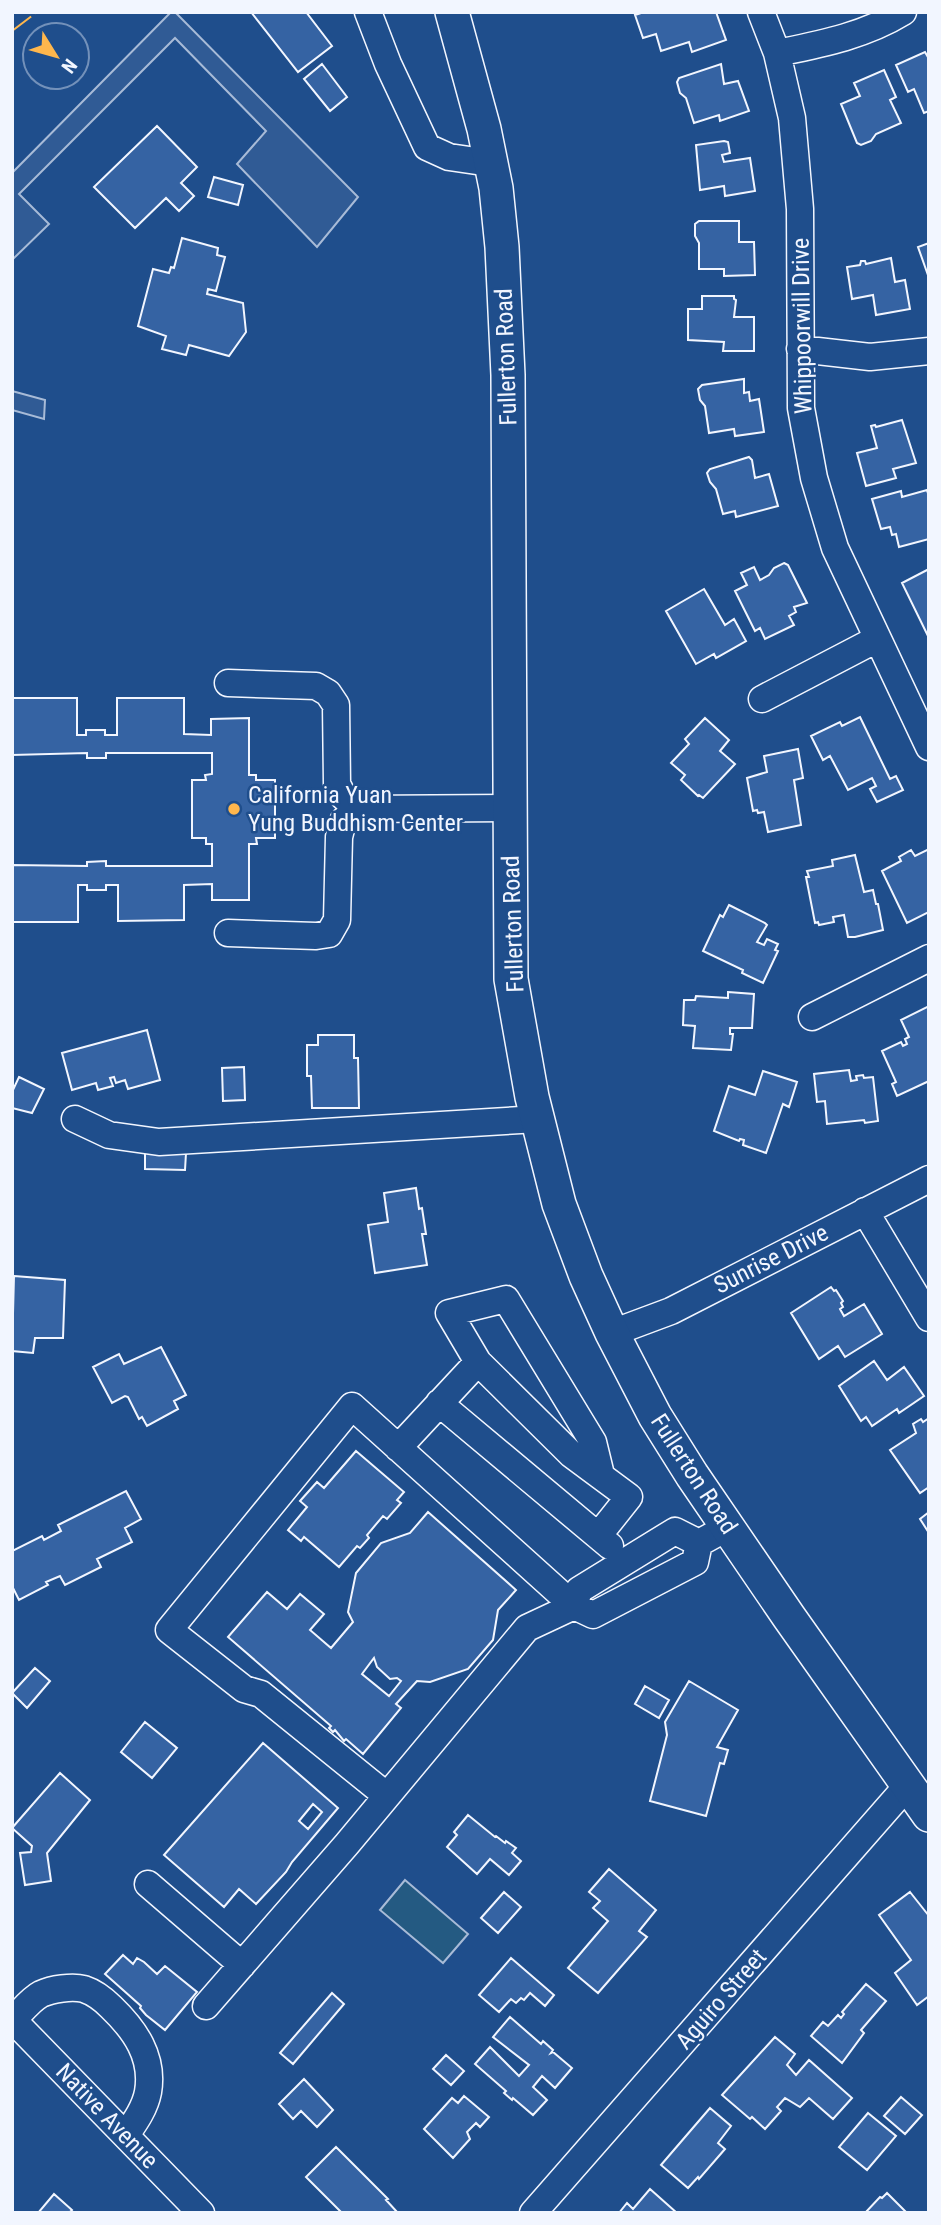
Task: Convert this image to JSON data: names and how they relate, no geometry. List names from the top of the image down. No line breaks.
{"streets":{"main road":["Fullerton Road"],"street":["Whippoorwill Drive","Sunrise Drive","Aguiro Street","Native Avenue"]},"crossings":[["Fullerton Road","Sunrise Drive"],["Fullerton Road","Aguiro Street"]],"places":["California Yuan Yung Buddhism Center"],"north":"bottom right"}
